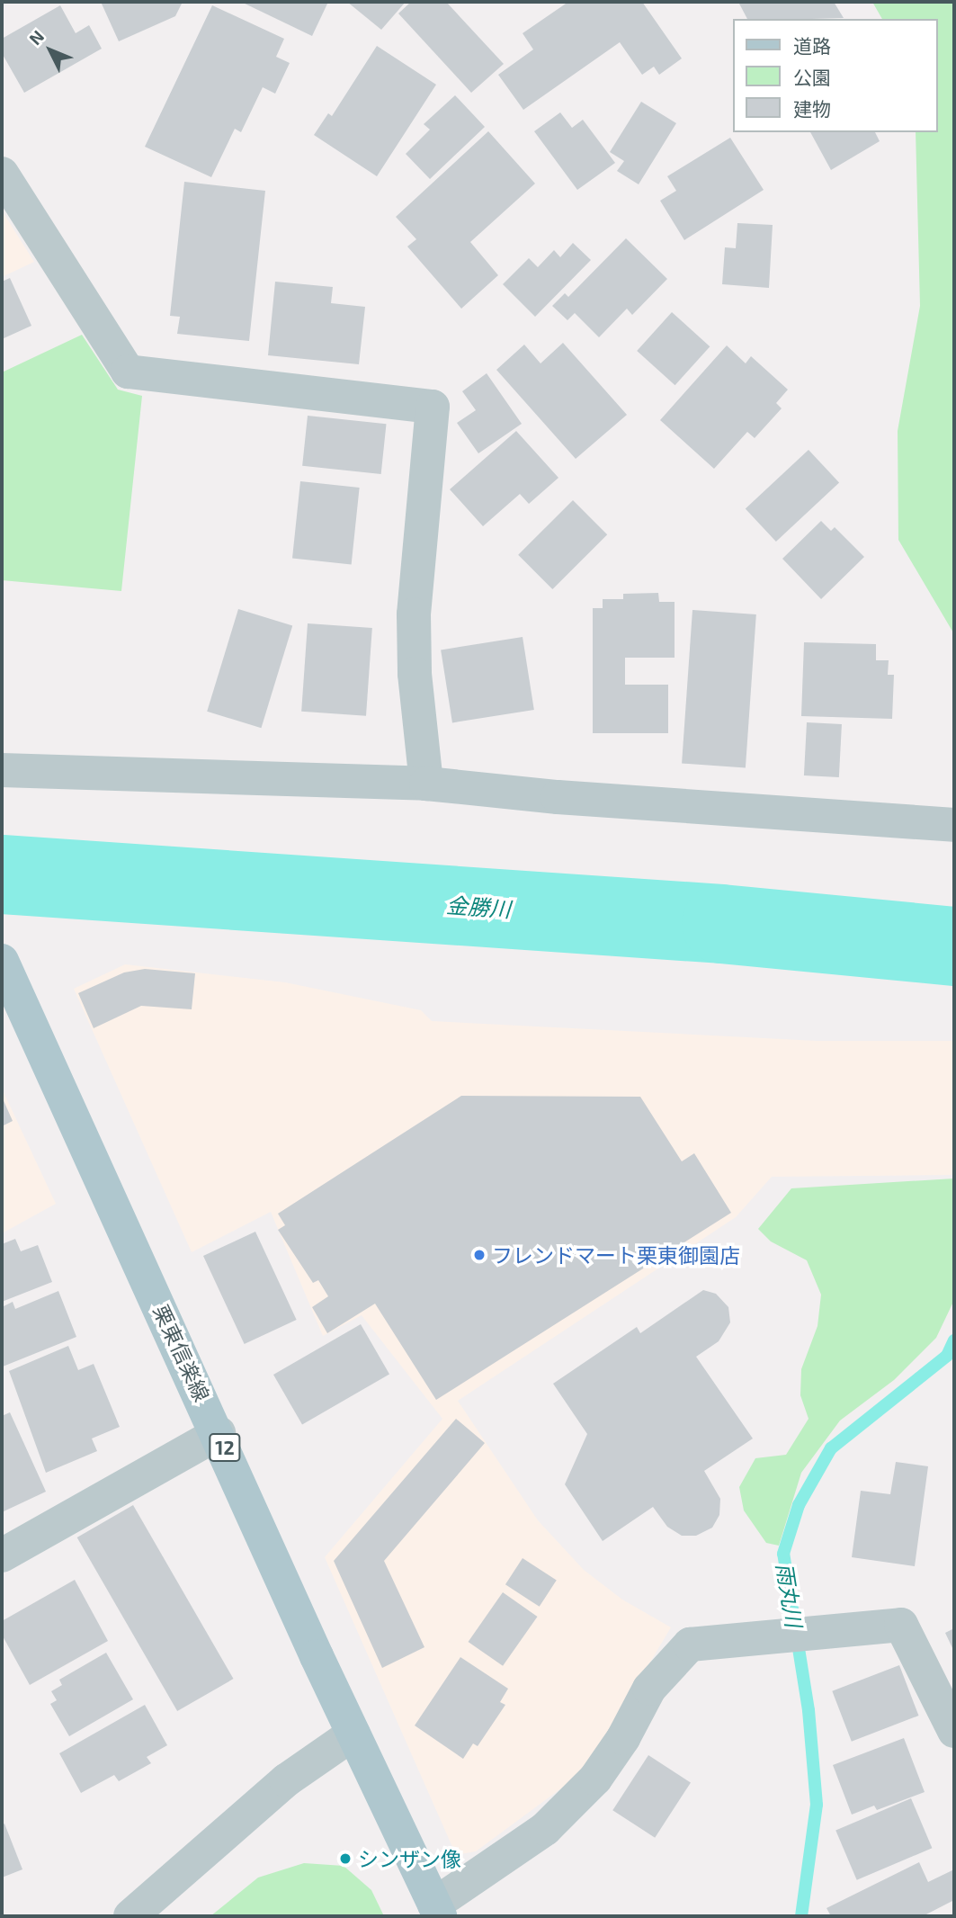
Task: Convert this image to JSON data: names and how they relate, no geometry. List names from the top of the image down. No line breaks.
{"streets":{"main road":["栗東信楽線","12"]},"water":["金勝川","雨丸川"],"places":["フレンドマート栗東御園店","シンザン像"],"legend":["道路","公園","建物"],"north":"top left"}
